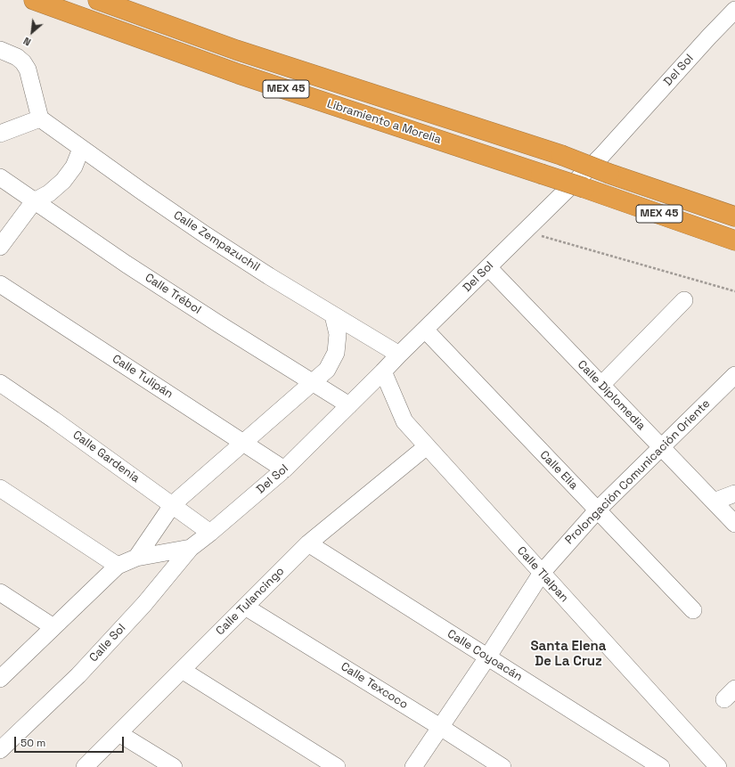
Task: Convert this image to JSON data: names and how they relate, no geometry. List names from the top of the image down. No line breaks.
{"streets":{"highway":["MEX 45","Libramiento a Morelia"],"street":["Del Sol","Calle Zempazuchil","Calle Trébol","Calle Tulipán","Calle Diplomedia","Calle Gardenia","Calle Elia","Prolongación Comunicación Oriente","Calle Tlalpan","Calle Tulancingo","Calle Sol","Calle Coyoacán","Calle Texcoco"]},"crossings":[["Del Sol","Calle Zempazuchil"],["Del Sol","Calle Trébol"],["Del Sol","Calle Tulipán"],["Del Sol","Calle Diplomedia"],["Del Sol","Calle Gardenia"],["Del Sol","Calle Elia"],["Del Sol","Calle Tlalpan"],["Del Sol","Calle Sol"],["Calle Diplomedia","Prolongación Comunicación Oriente"],["Calle Gardenia","Calle Sol"],["Calle Elia","Prolongación Comunicación Oriente"],["Prolongación Comunicación Oriente","Calle Tlalpan"],["Prolongación Comunicación Oriente","Calle Coyoacán"],["Prolongación Comunicación Oriente","Calle Texcoco"],["Calle Tlalpan","Calle Tulancingo"],["Calle Tulancingo","Calle Coyoacán"],["Calle Tulancingo","Calle Texcoco"]],"districts":["Santa Elena De La Cruz"],"scale_bar":"50 m","north":"bottom left"}
